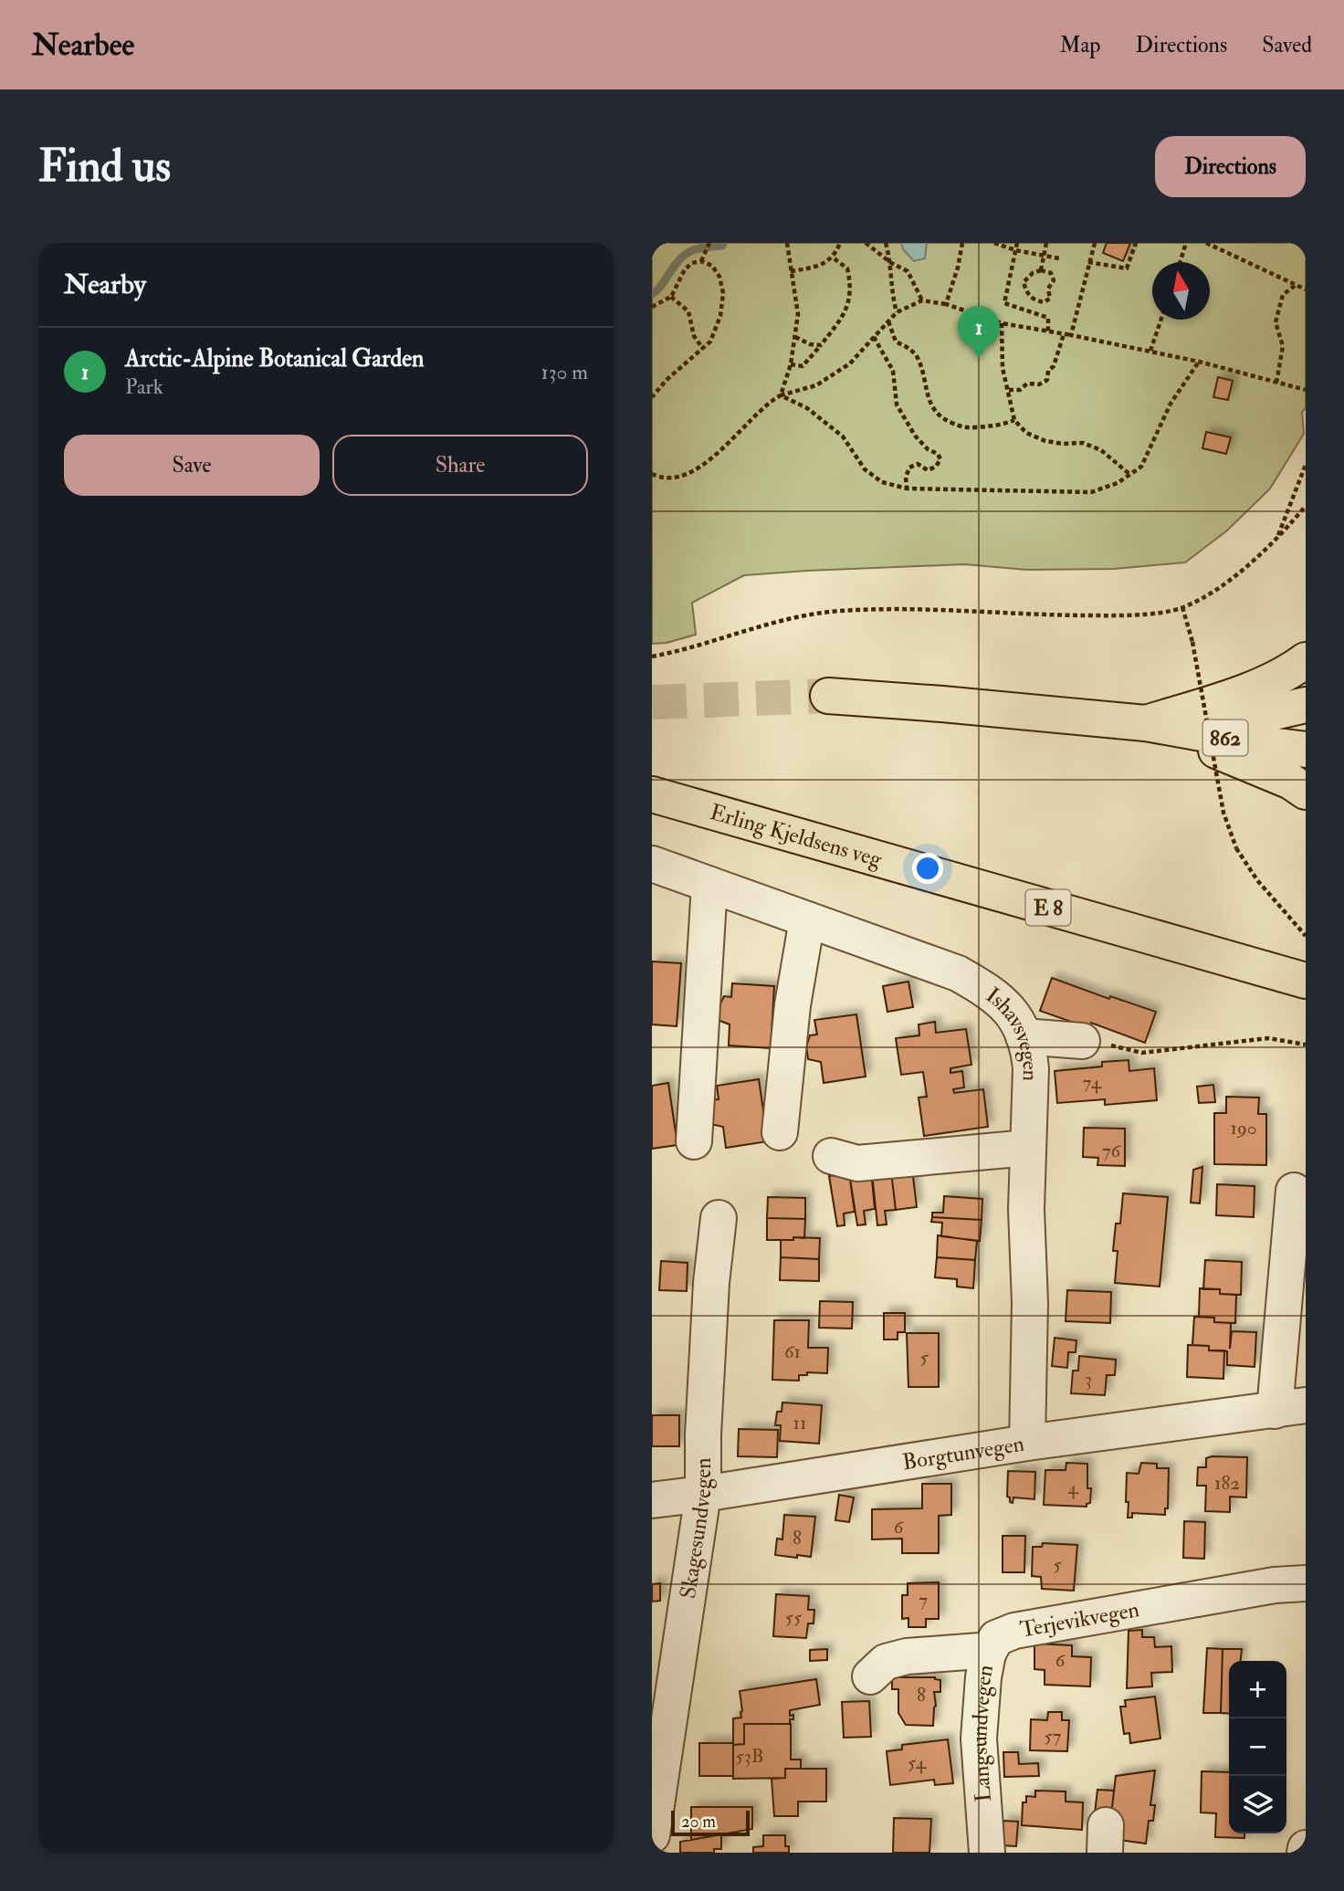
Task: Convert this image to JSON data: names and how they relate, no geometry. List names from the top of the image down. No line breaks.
{"streets":{"main road":["862","Erling Kjeldsens veg","E 8"],"street":["Ishavsvegen","Borgtunvegen","Skagesundvegen","Terjevikvegen","Langsundvegen"]},"crossings":[["Ishavsvegen","Borgtunvegen"],["Borgtunvegen","Skagesundvegen"],["Terjevikvegen","Langsundvegen"]],"house_numbers":["74","190","76","61","5","3","11","182","4","6","8","5","7","55","6","8","57","53B","54"],"scale_bar":"20 m","north":"top","page":{"header":"Nearbee","nav":["Map","Directions","Saved"],"buttons":["Directions",["Save","Share"]],"title":"Find us","heading":"Nearby","pins":"1","list":[{"mark":"1","name":"Arctic-Alpine Botanical Garden","note":"Park","value":"130 m"}],"map_buttons":["+","−"],"scale":"20 m"}}
